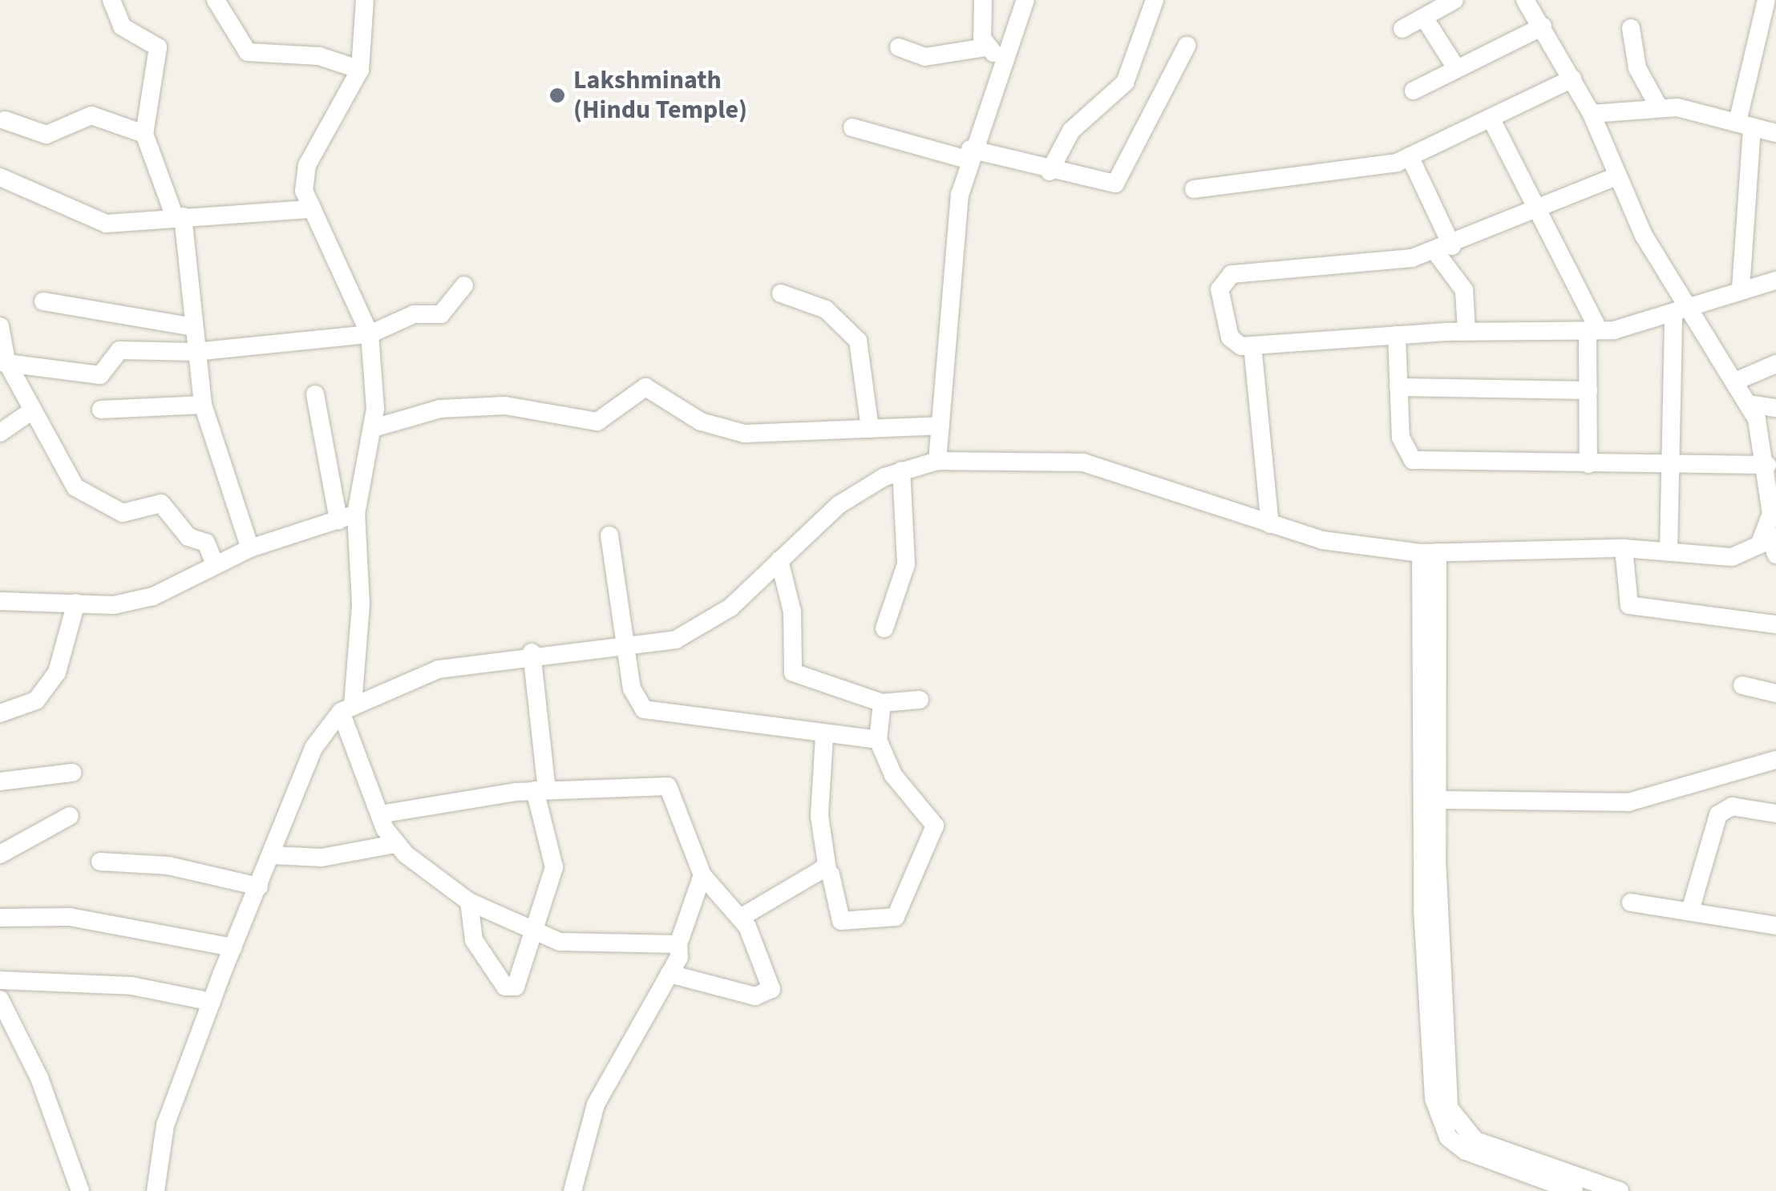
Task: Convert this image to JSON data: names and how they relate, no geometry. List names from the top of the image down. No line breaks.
{"places":["Lakshminath (Hindu Temple)"]}
